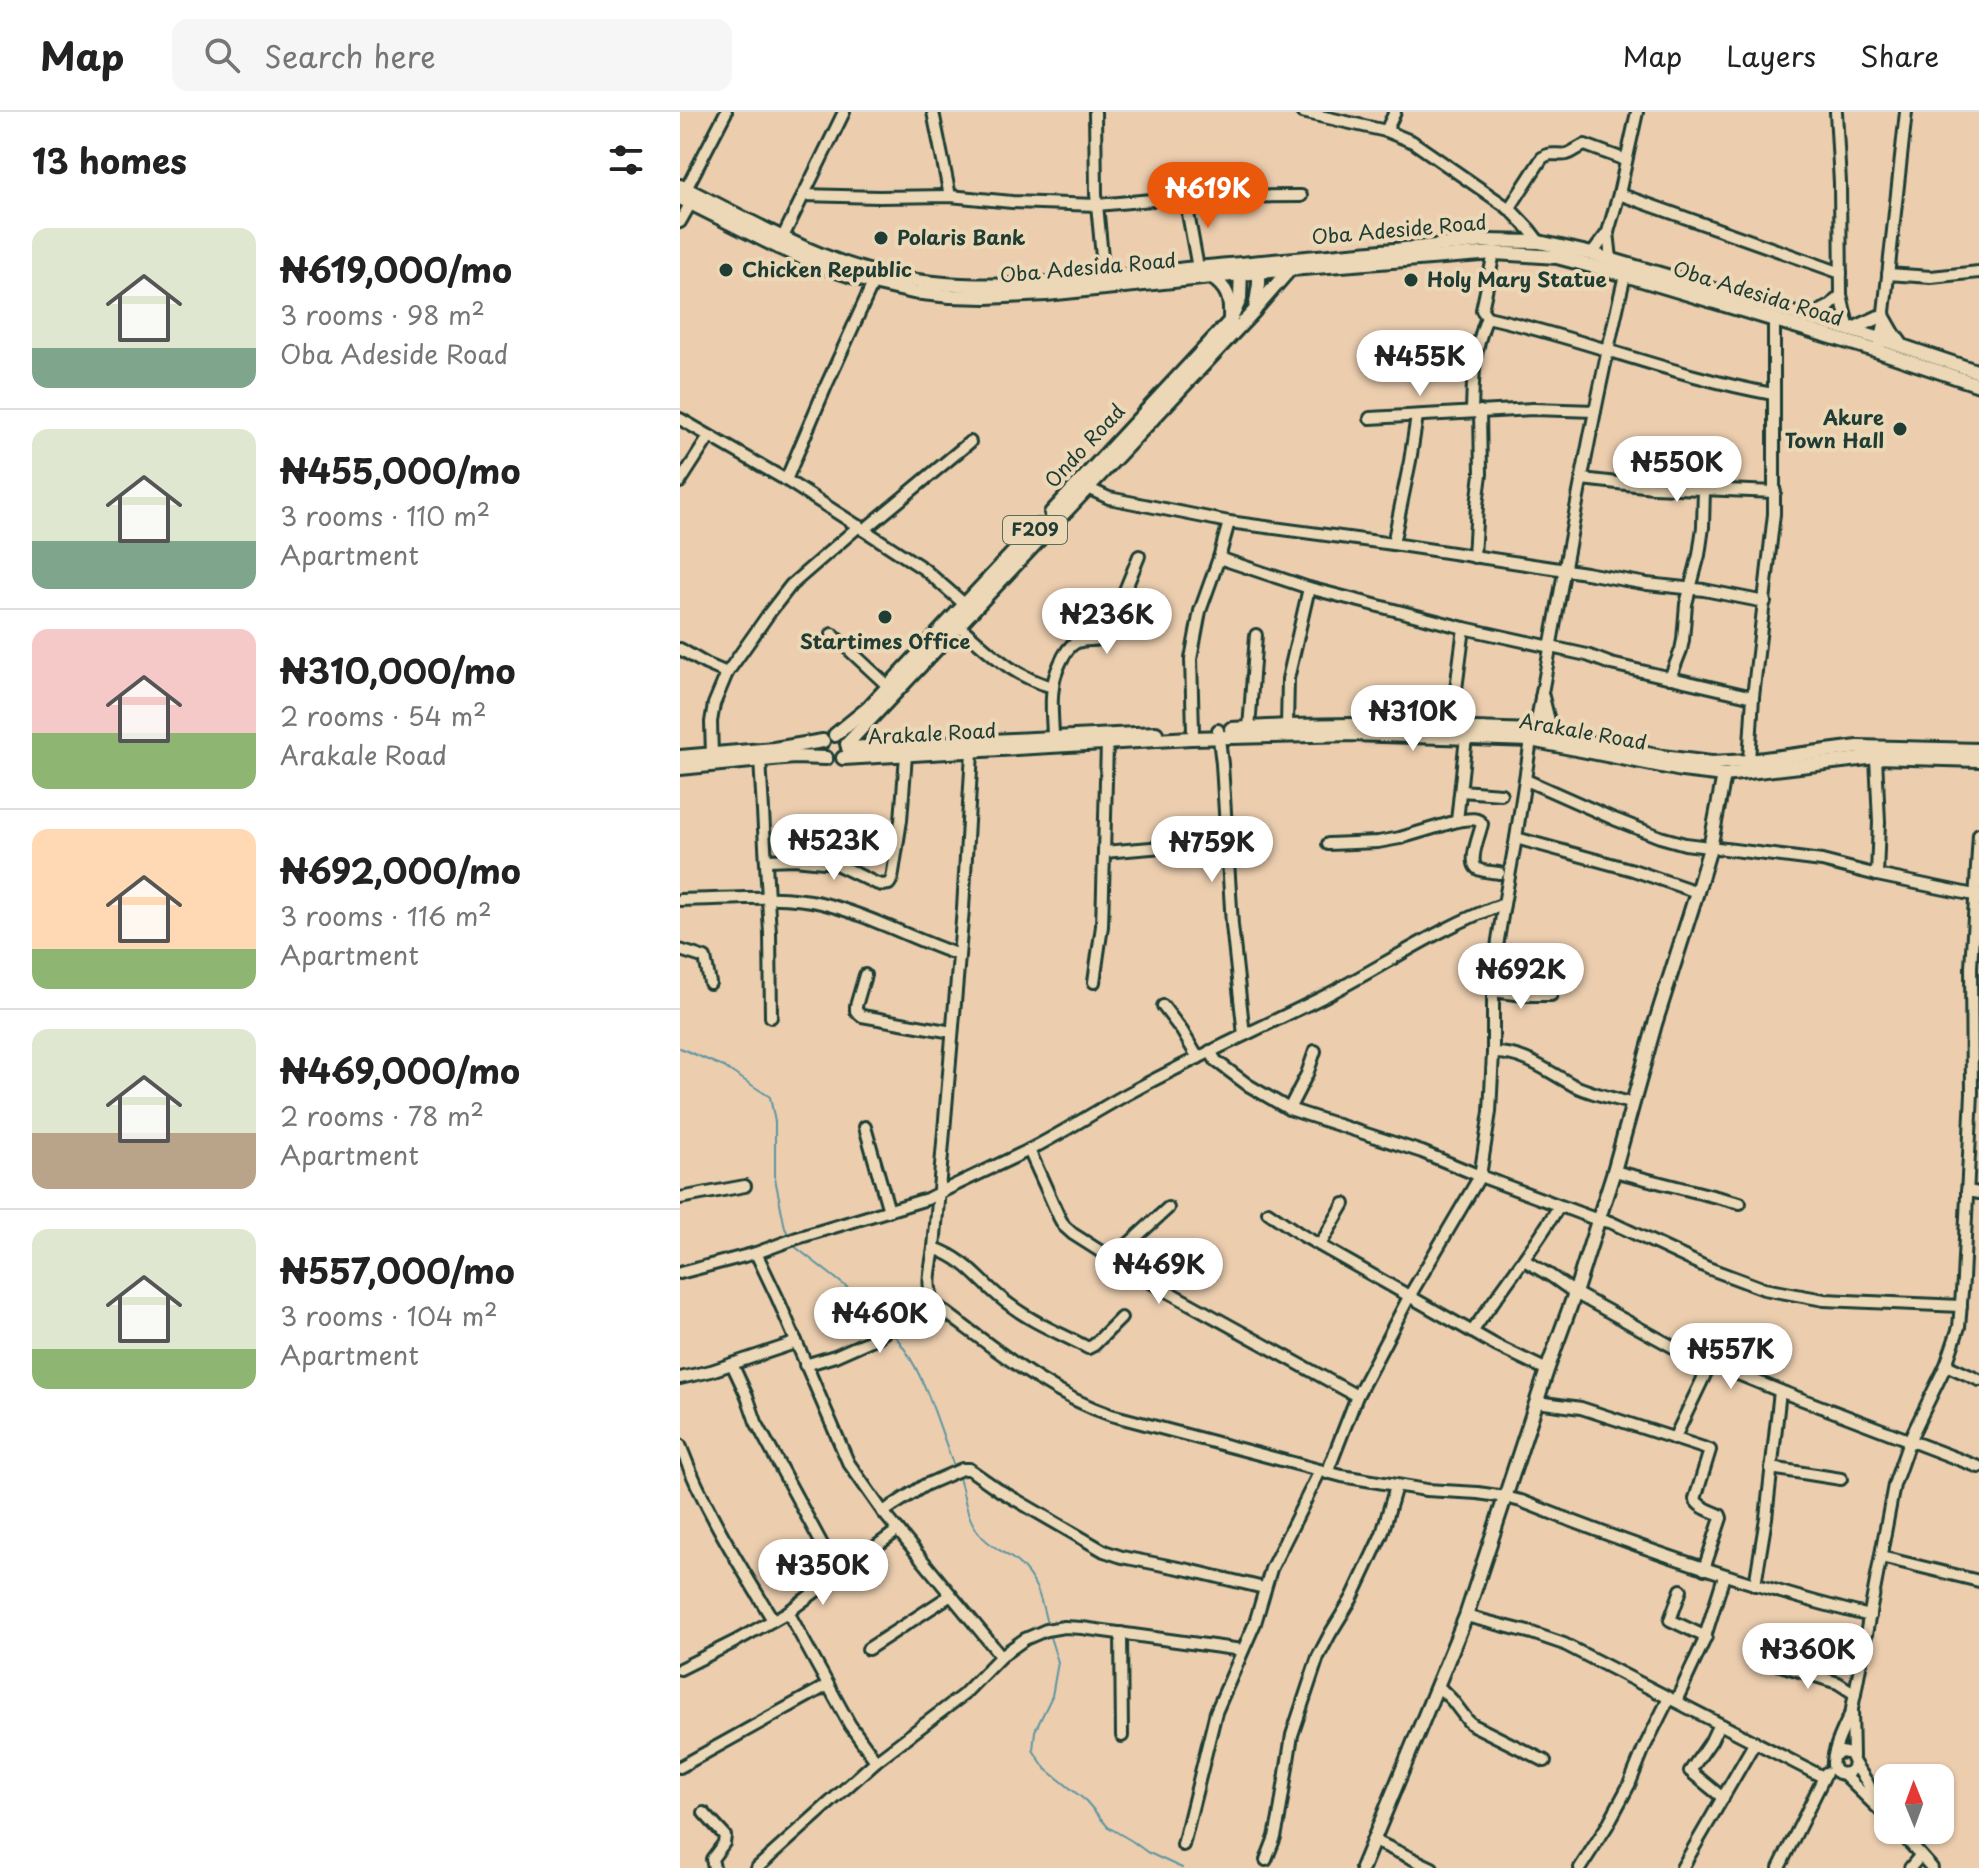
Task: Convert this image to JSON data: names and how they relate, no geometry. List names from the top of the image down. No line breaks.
{"streets":{"main road":["Oba Adeside Road","Oba Adesida Road","Ondo Road","F209","Arakale Road"]},"crossings":[["Oba Adeside Road","Oba Adesida Road"],["Oba Adesida Road","F209"],["Ondo Road","F209"],["Ondo Road","Arakale Road"]],"places":["Polaris Bank","Chicken Republic","Holy Mary Statue","Akure Town Hall","Startimes Office"],"north":"top","page":{"header":"Map","search":"Search here","nav":["Map","Layers","Share"],"heading":"13 homes","price":["₦619K","₦455K","₦550K","₦236K","₦310K","₦523K","₦759K","₦692K","₦469K","₦460K","₦557K","₦350K","₦360K"],"list":[{"name":"₦619,000/mo","note":"3 rooms · 98 m² · Oba Adeside Road"},{"name":"₦455,000/mo","note":"3 rooms · 110 m² · Apartment"},{"name":"₦310,000/mo","note":"2 rooms · 54 m² · Arakale Road"},{"name":"₦692,000/mo","note":"3 rooms · 116 m² · Apartment"},{"name":"₦469,000/mo","note":"2 rooms · 78 m² · Apartment"},{"name":"₦557,000/mo","note":"3 rooms · 104 m² · Apartment"}]}}
